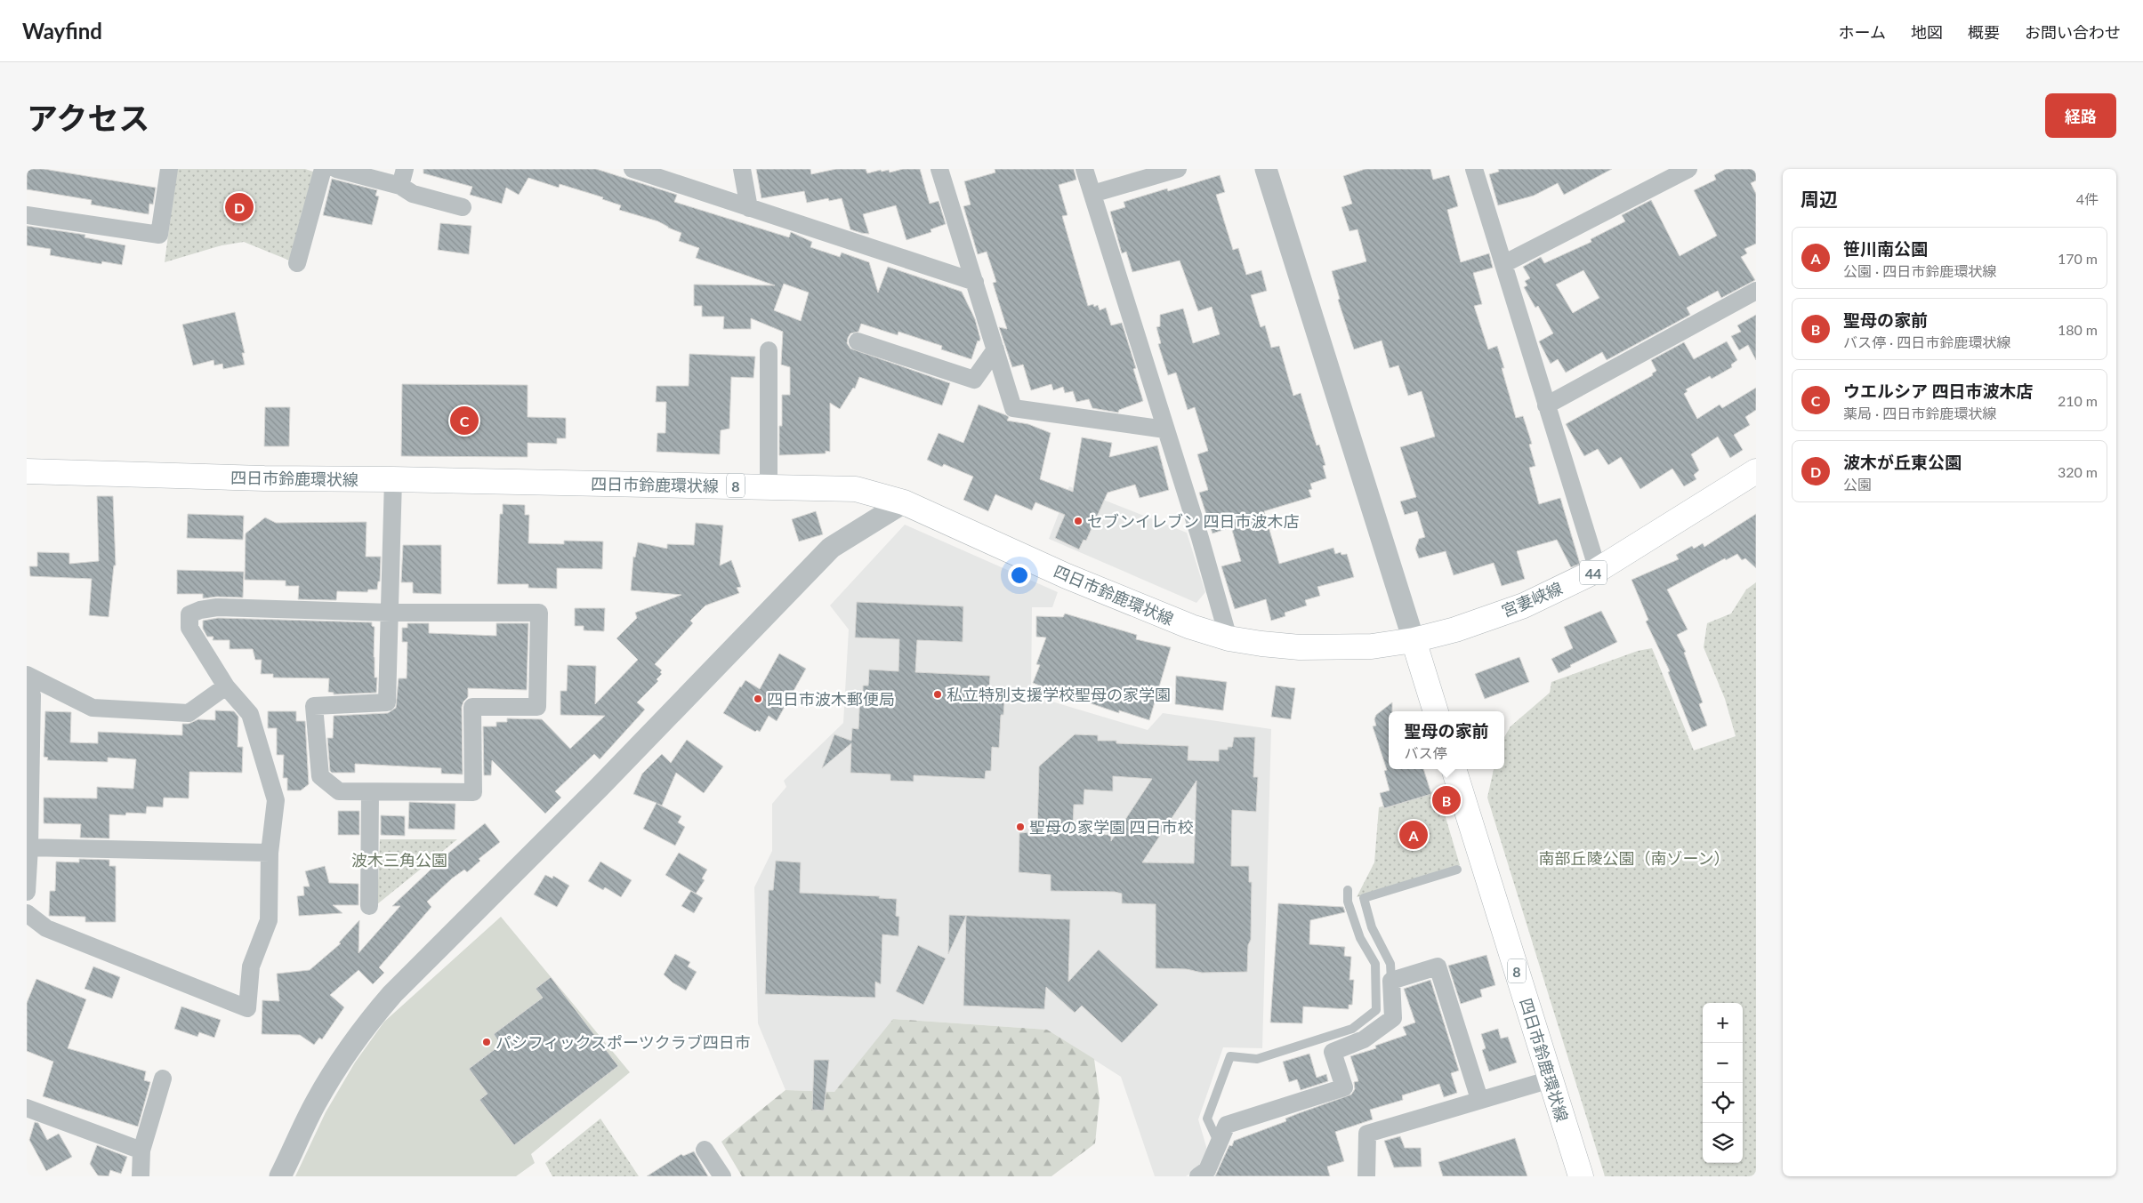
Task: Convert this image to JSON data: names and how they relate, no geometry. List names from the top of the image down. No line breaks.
{"streets":{"main road":["四日市鈴鹿環状線","8","44","宮妻峡線"]},"crossings":[["四日市鈴鹿環状線","宮妻峡線"]],"parks":["南部丘陵公園（南ゾーン）","波木三角公園"],"places":["セブンイレブン 四日市波木店","私立特別支援学校聖母の家学園","四日市波木郵便局","聖母の家学園 四日市校","パシフィックスポーツクラブ四日市"],"page":{"header":"Wayfind","nav":["ホーム","地図","概要","お問い合わせ"],"title":"アクセス","buttons":"経路","heading":["周辺","4件"],"pins":["D","C","B","A"],"list":[{"mark":"A","name":"笹川南公園","note":"公園 · 四日市鈴鹿環状線","value":"170 m"},{"mark":"B","name":"聖母の家前","note":"バス停 · 四日市鈴鹿環状線","value":"180 m"},{"mark":"C","name":"ウエルシア 四日市波木店","note":"薬局 · 四日市鈴鹿環状線","value":"210 m"},{"mark":"D","name":"波木が丘東公園","note":"公園","value":"320 m"}],"popup":["聖母の家前","バス停"],"map_buttons":["+","−"]}}
